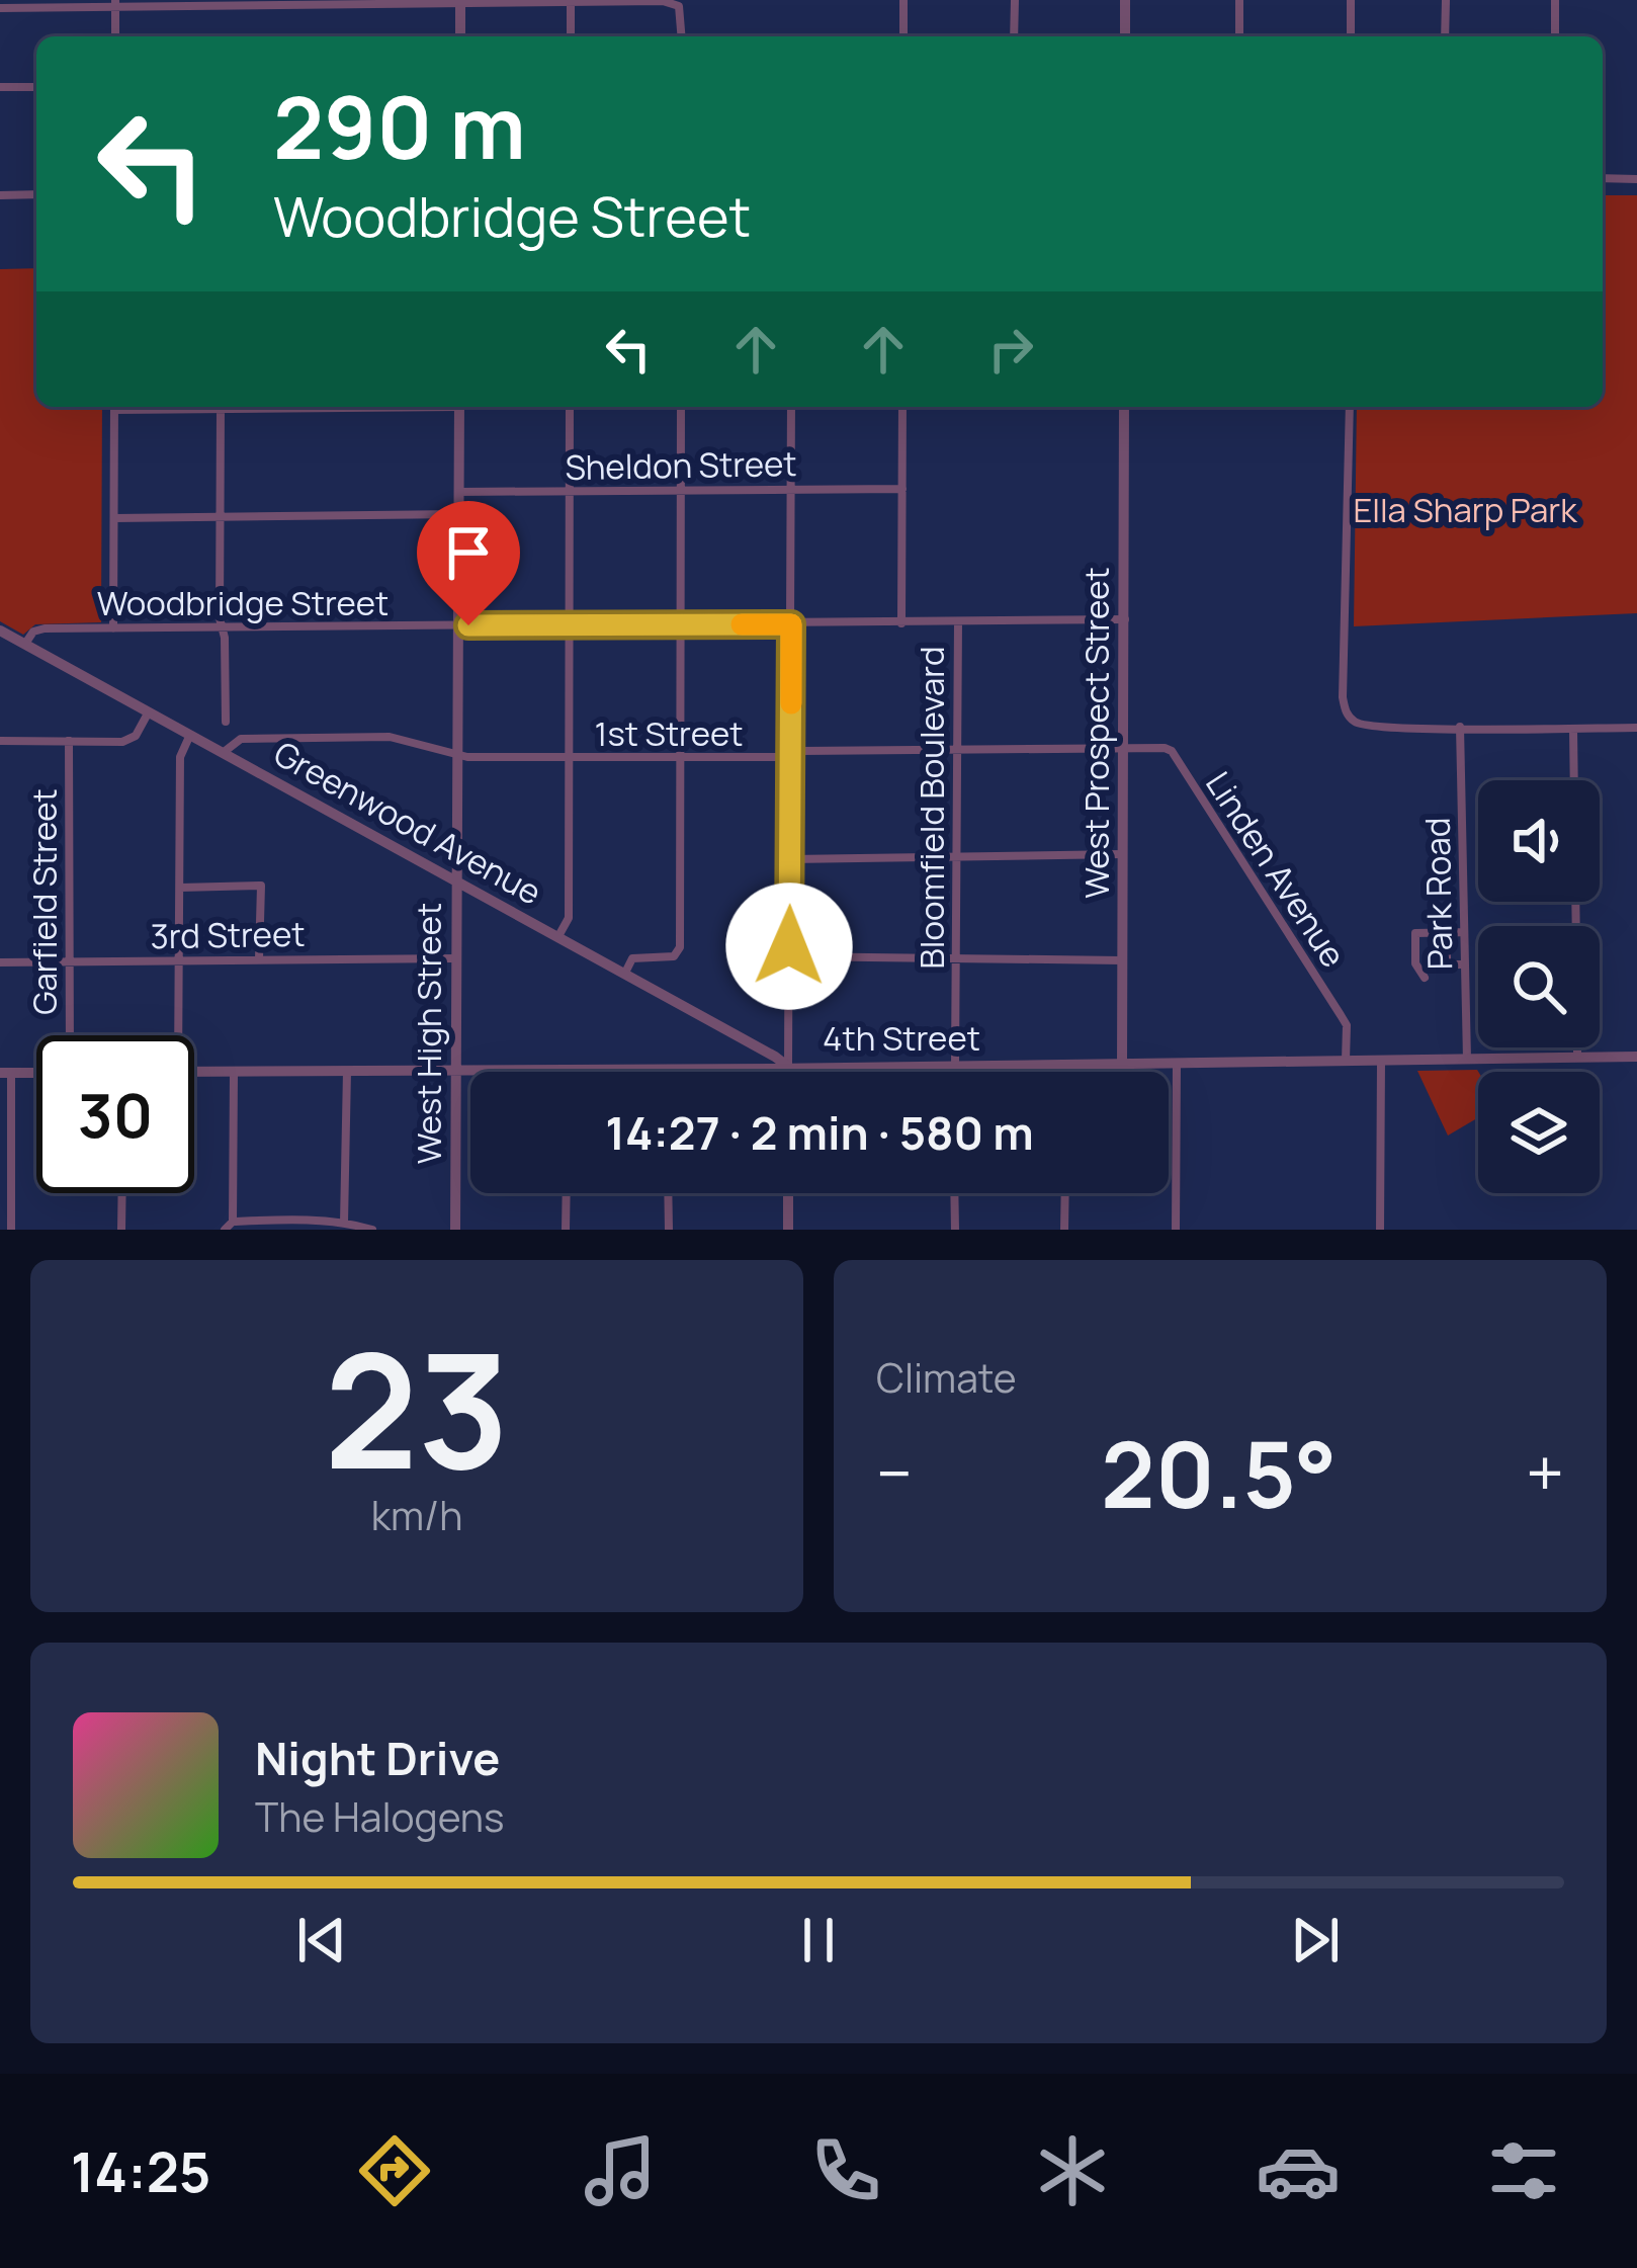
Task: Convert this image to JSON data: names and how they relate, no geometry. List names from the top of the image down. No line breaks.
{"streets":{"street":["Sheldon Street","Woodbridge Street","West Prospect Street","1st Street","Bloomfield Boulevard","Greenwood Avenue","Linden Avenue","Park Road","Garfield Street","3rd Street","West High Street","4th Street"]},"crossings":[["Sheldon Street","West High Street"],["Woodbridge Street","West Prospect Street"],["Woodbridge Street","Bloomfield Boulevard"],["Woodbridge Street","Greenwood Avenue"],["Woodbridge Street","West High Street"],["West Prospect Street","1st Street"],["West Prospect Street","Linden Avenue"],["West Prospect Street","4th Street"],["1st Street","Bloomfield Boulevard"],["1st Street","Greenwood Avenue"],["1st Street","Linden Avenue"],["1st Street","West High Street"],["Bloomfield Boulevard","4th Street"],["Greenwood Avenue","West High Street"],["Greenwood Avenue","4th Street"],["Linden Avenue","4th Street"],["Park Road","4th Street"],["Garfield Street","3rd Street"],["3rd Street","West High Street"],["West High Street","4th Street"]],"parks":["Ella Sharp Park"],"page":{"turn":["290 m","Woodbridge Street"],"limit":"30","trip":"14:27 · 2 min · 580 m","tile":[["23","km/h"],"Climate"],"heat":["−","20.5°","+"],"song":["Night Drive","The Halogens"],"tabs":"14:25"}}
